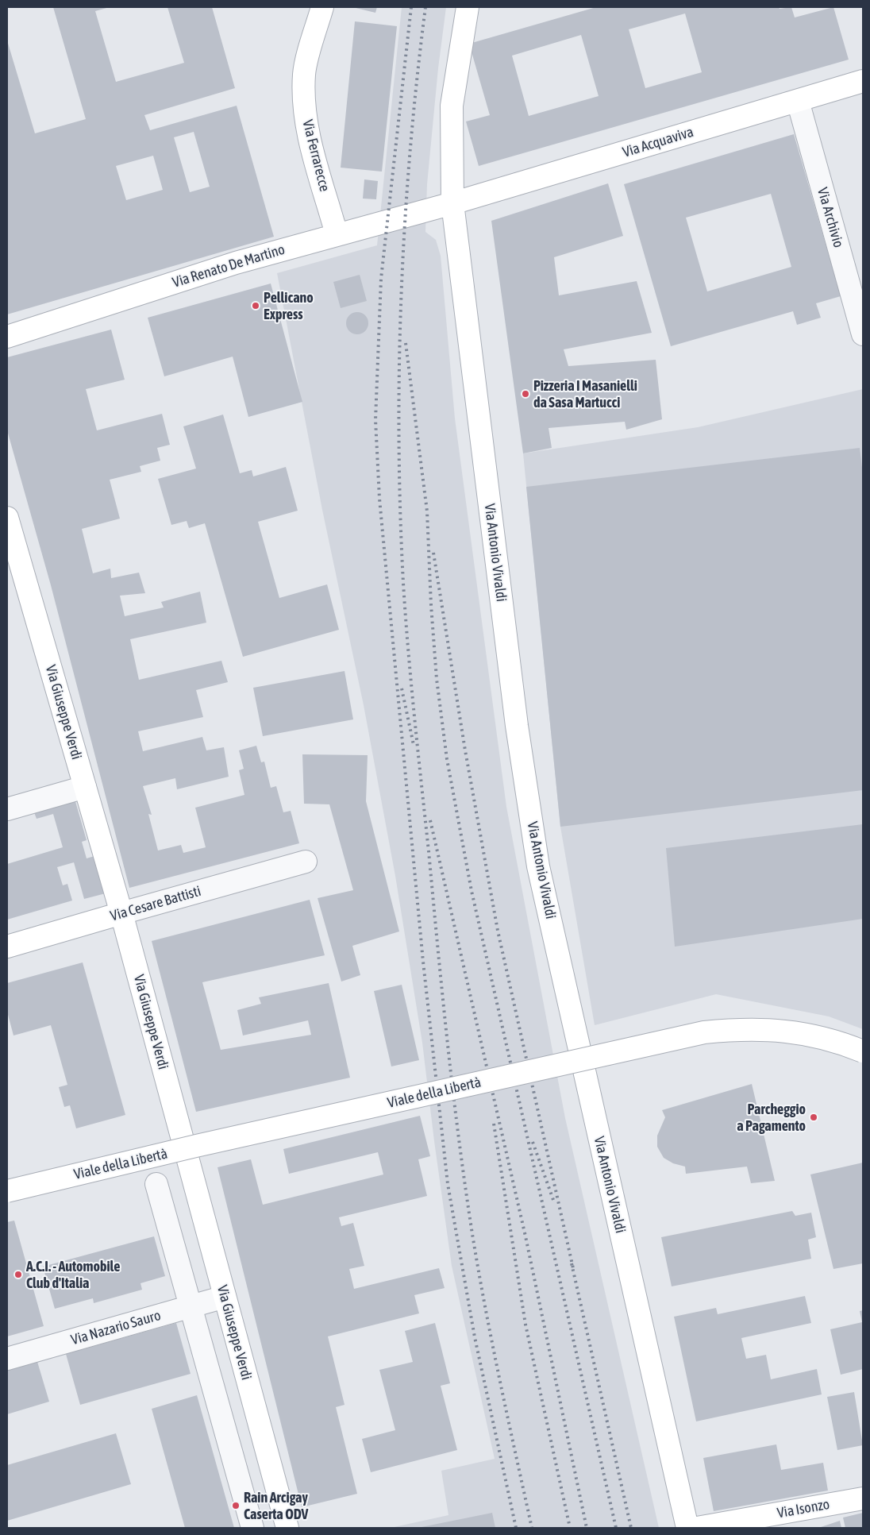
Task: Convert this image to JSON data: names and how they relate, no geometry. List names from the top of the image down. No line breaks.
{"streets":{"street":["Via Acquaviva","Via Ferrarecce","Via Archivio","Via Renato De Martino","Via Antonio Vivaldi","Via Giuseppe Verdi","Via Cesare Battisti","Viale della Libertà","Via Nazario Sauro","Via Isonzo"]},"crossings":[["Via Acquaviva","Via Archivio"],["Via Acquaviva","Via Renato De Martino"],["Via Acquaviva","Via Antonio Vivaldi"],["Via Ferrarecce","Via Renato De Martino"],["Via Renato De Martino","Via Antonio Vivaldi"],["Via Giuseppe Verdi","Via Cesare Battisti"],["Via Giuseppe Verdi","Via Nazario Sauro"]],"places":["Pellicano Express","Pizzeria I Masanielli da Sasa Martucci","Parcheggio a Pagamento","A.C.I. - Automobile Club d'Italia","Rain Arcigay Caserta ODV"]}
